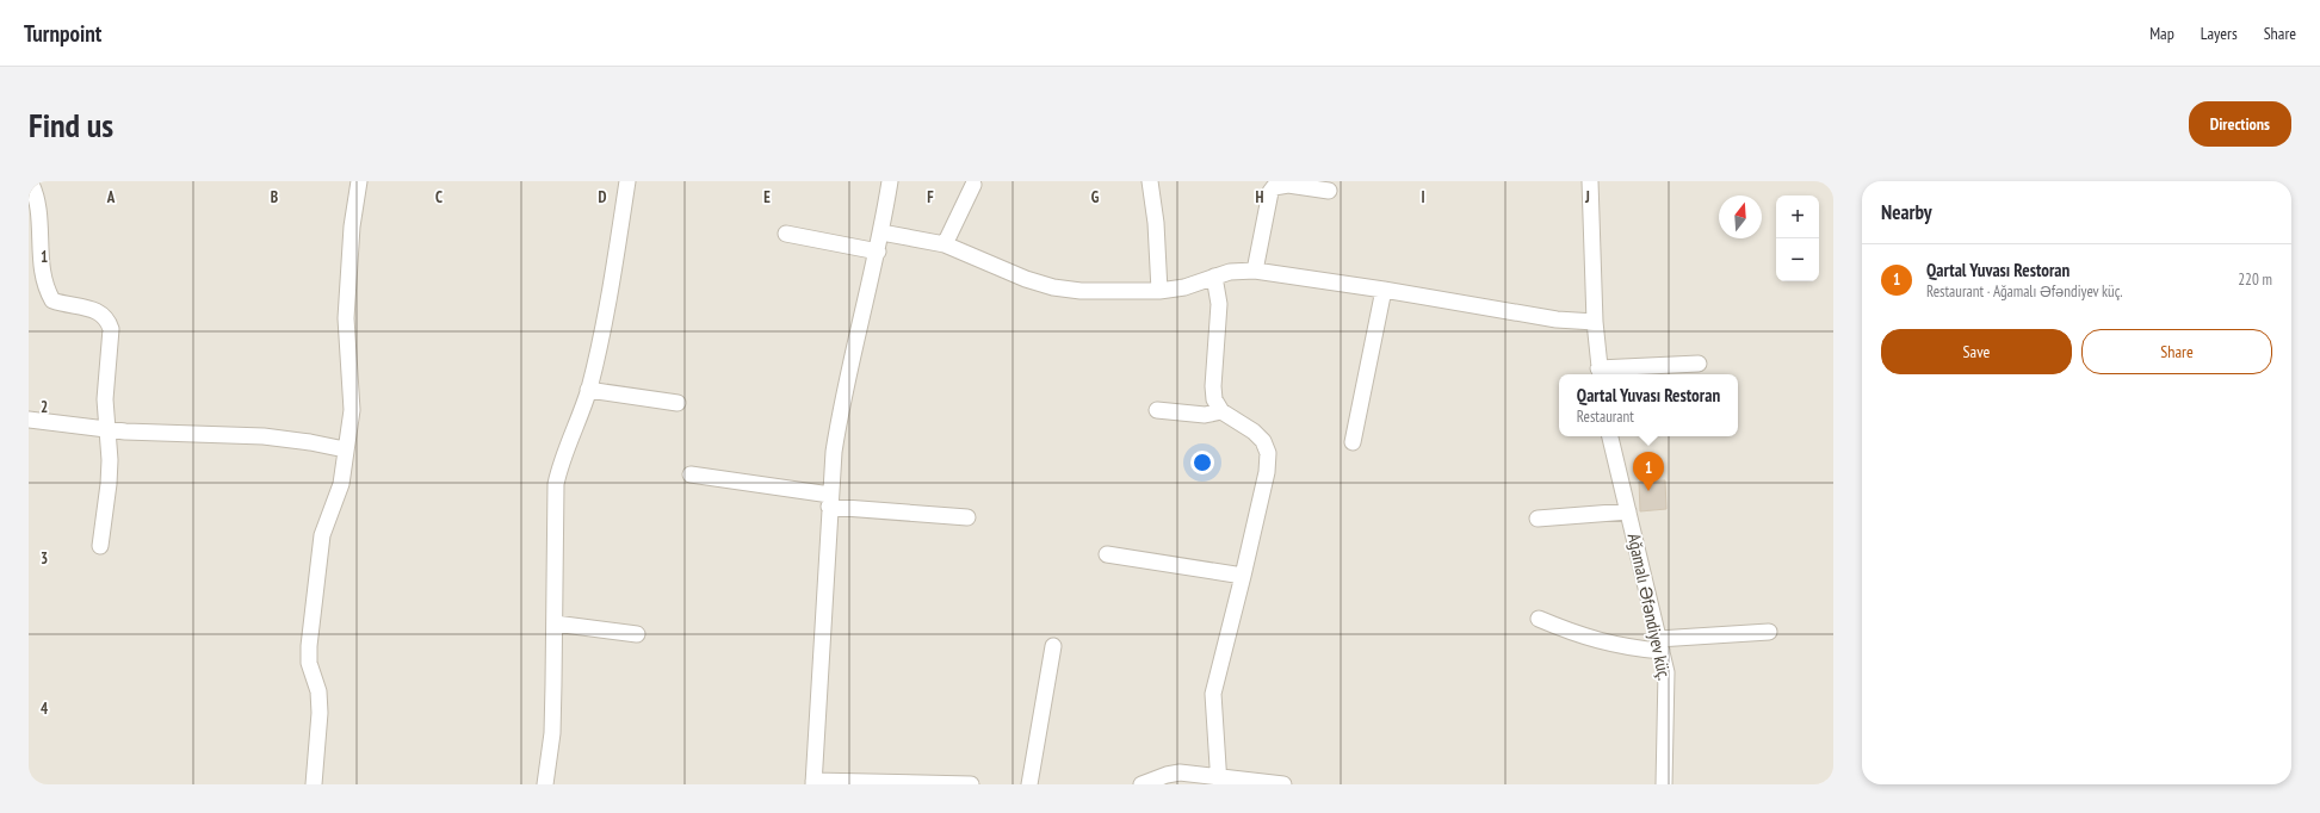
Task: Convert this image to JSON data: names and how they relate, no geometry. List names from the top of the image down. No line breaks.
{"streets":{"street":["Ağamalı Əfəndiyev küç."]},"north":"top","page":{"header":"Turnpoint","nav":["Map","Layers","Share"],"buttons":["Directions",["Save","Share"]],"title":"Find us","heading":"Nearby","map_buttons":["+","−"],"list":[{"mark":"1","name":"Qartal Yuvası Restoran","note":"Restaurant · Ağamalı Əfəndiyev küç.","value":"220 m"}],"popup":["Qartal Yuvası Restoran","Restaurant"],"pins":"1"},"grid":{"columns":["A","B","C","D","E","F","G","H","I","J"],"rows":["1","2","3","4"]}}
